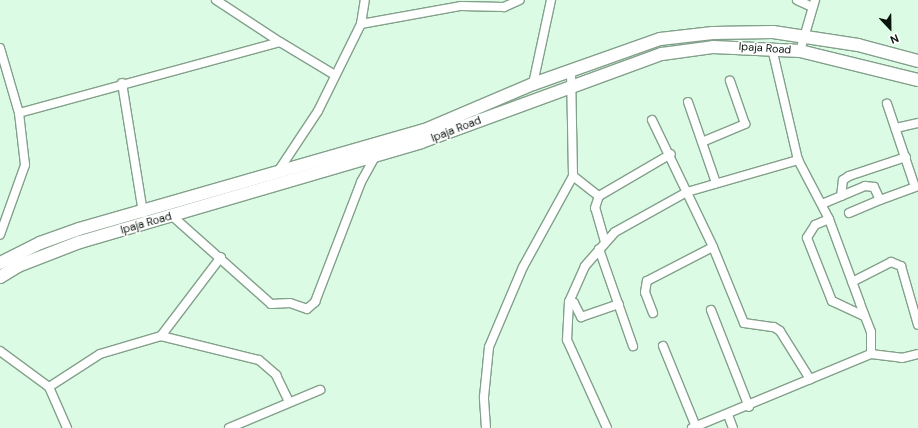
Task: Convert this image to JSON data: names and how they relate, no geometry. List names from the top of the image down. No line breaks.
{"streets":{"main road":["Ipaja Road"]},"north":"bottom"}
